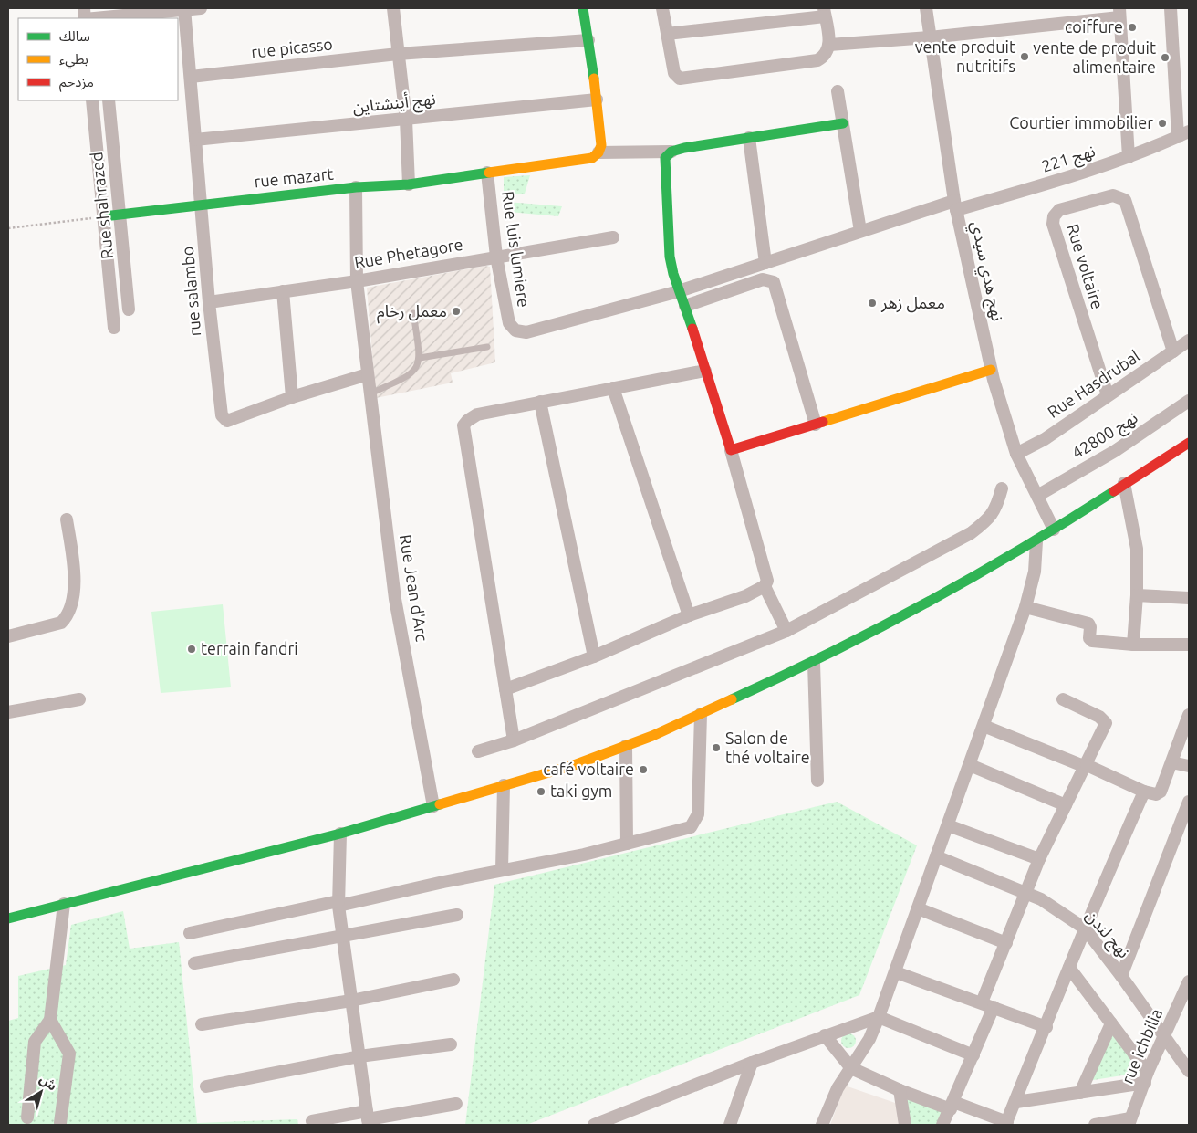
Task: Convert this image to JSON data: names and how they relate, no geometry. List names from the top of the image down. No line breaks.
{"streets":{"street":["rue picasso","نهج أينشتاين","نهج 221","rue mazart","Rue shahrazed","Rue luis lumiere","Rue Phetagore","Rue voltaire","نهج هدي سيدي","rue salambo","Rue Hasdrubal","نهج 42800","Rue Jean d'Arc","نهج لندن","rue ichbilia"]},"crossings":[["rue picasso","rue salambo"],["نهج أينشتاين","rue salambo"],["نهج 221","Rue luis lumiere"],["نهج 221","نهج هدي سيدي"],["rue mazart","Rue shahrazed"],["rue mazart","Rue luis lumiere"],["rue mazart","rue salambo"],["rue mazart","Rue Jean d'Arc"],["Rue luis lumiere","Rue Phetagore"],["Rue Phetagore","rue salambo"],["Rue Phetagore","Rue Jean d'Arc"],["Rue voltaire","Rue Hasdrubal"],["نهج هدي سيدي","Rue Hasdrubal"],["نهج هدي سيدي","نهج 42800"],["rue salambo","Rue Jean d'Arc"],["نهج لندن","rue ichbilia"]],"places":["coiffure","vente produit nutritifs","vente de produit alimentaire","Courtier immobilier","معمل زهر","معمل رخام","terrain fandri","Salon de thé voltaire","café voltaire","taki gym"],"legend":["سالك","بطيء","مزدحم"],"north":"top right"}
